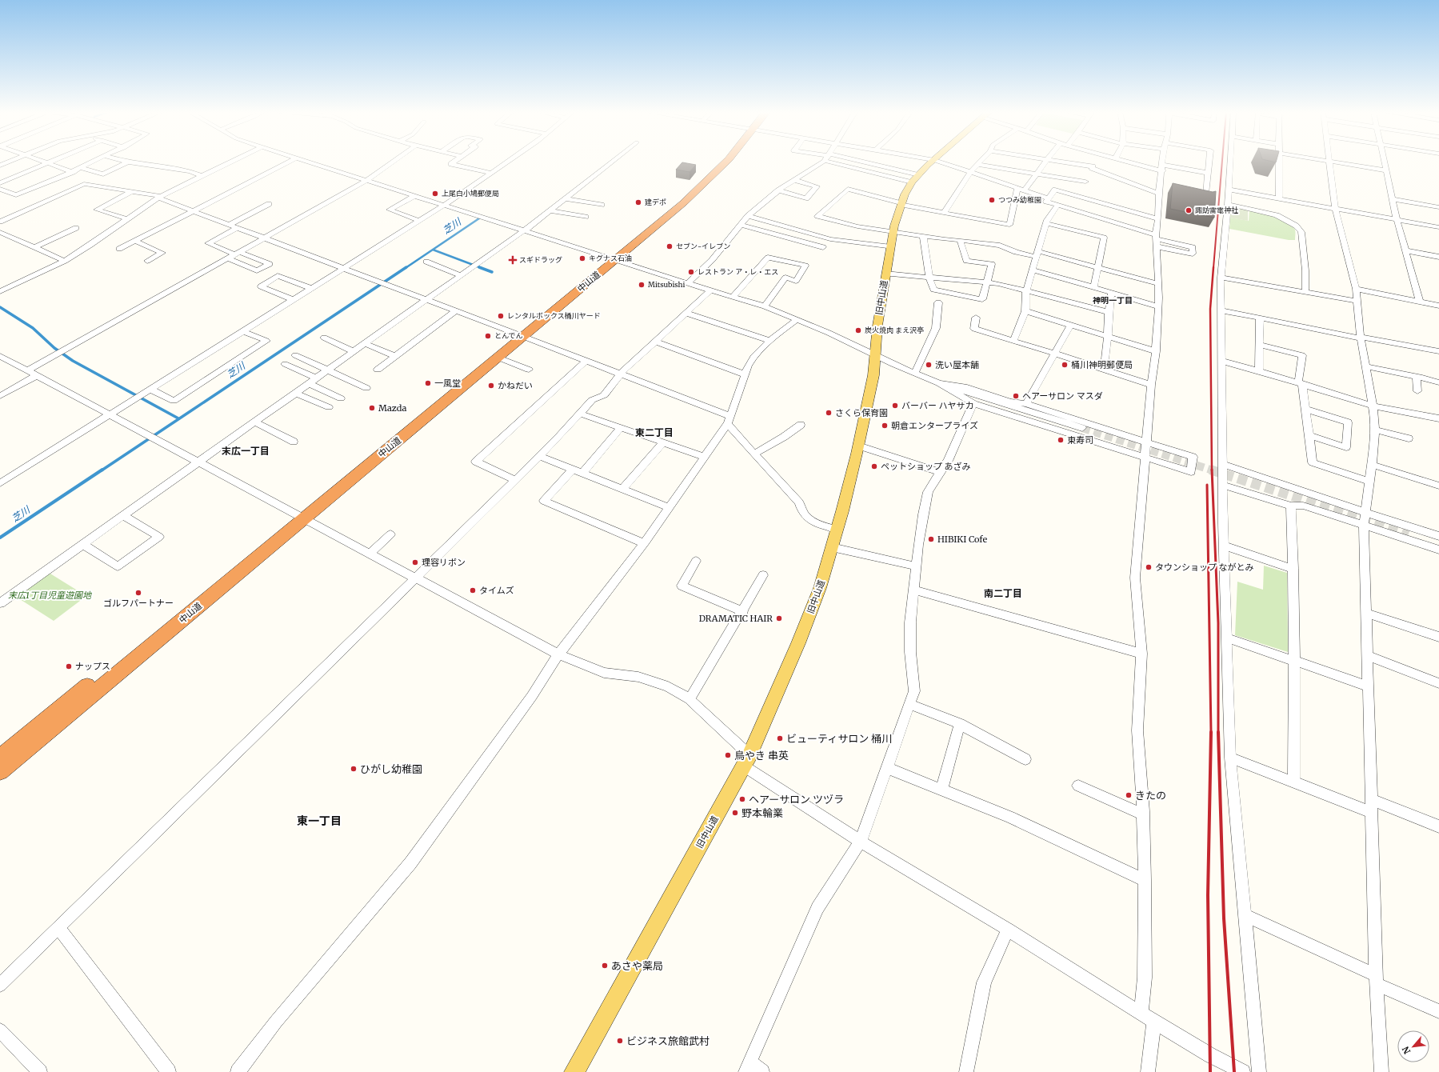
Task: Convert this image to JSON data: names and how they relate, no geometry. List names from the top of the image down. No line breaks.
{"streets":{"highway":["中山道"],"main road":["旧中山道"]},"districts":["神明一丁目","東二丁目","末広一丁目","南二丁目","東一丁目"],"water":["芝川"],"parks":["末広1丁目児童遊園地"],"places":{"other":["上尾白小鳩郵便局","つつみ幼稚園","建デポ","諏訪雷電神社","セブン-イレブン","キグナス石油","レストラン ア・レ・エス","Mitsubishi","レンタルボックス桶川ヤード","炭火焼肉 まえ沢亭","とんでん","洗い屋本舗","桶川神明郵便局","一風堂","かねだい","ヘアーサロン マスダ","バーバー ハヤサカ","Mazda","さくら保育園","朝倉エンタープライズ","東寿司","ペットショップ あざみ","HIBIKI Cofe","理容リボン","タウンショップ ながとみ","タイムズ","ゴルフパートナー","DRAMATIC HAIR","ナップス","ビューティサロン 桶川","鳥やき 串英","ひがし幼稚園","きたの","ヘアーサロン ツヅラ","野本輪業","あさや薬局","ビジネス旅館武村"],"health":["スギドラッグ"]},"north":"bottom left"}
